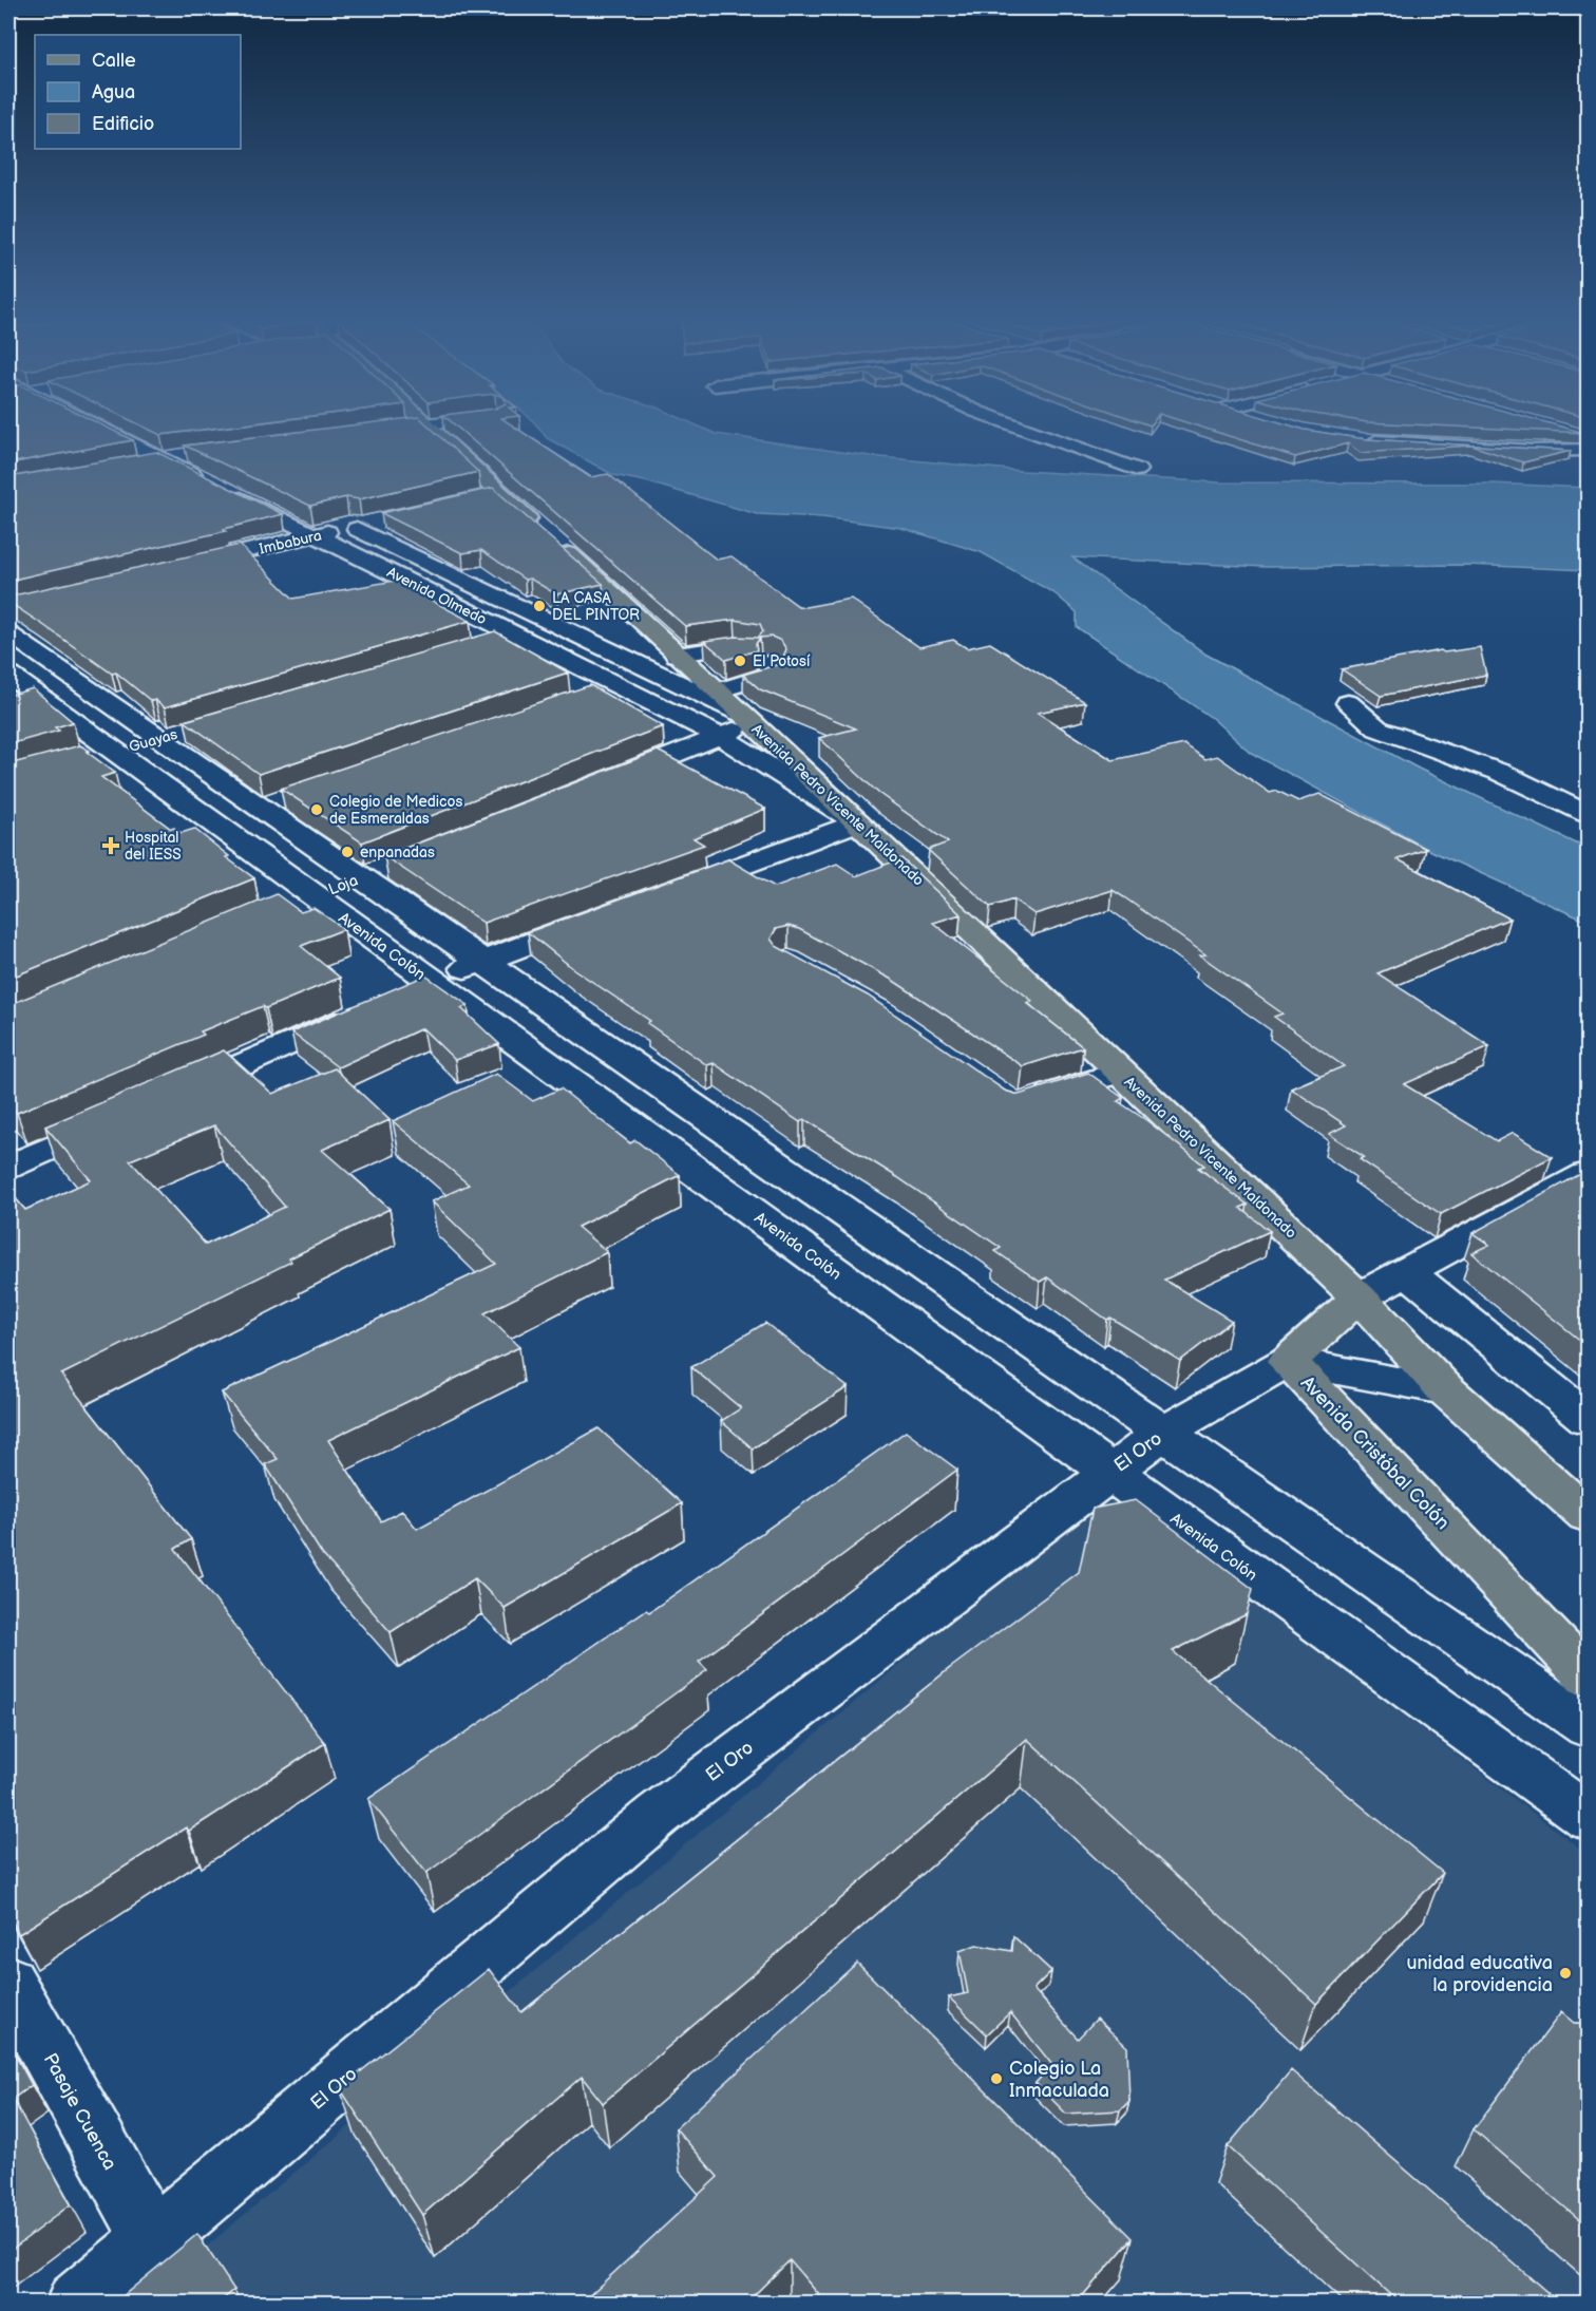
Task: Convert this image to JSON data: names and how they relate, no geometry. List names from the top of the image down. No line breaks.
{"streets":{"main road":["Avenida Pedro Vicente Maldonado","Avenida Cristóbal Colón"],"street":["Imbabura","Avenida Olmedo","Guayas","Loja","Avenida Colón","El Oro","Pasaje Cuenca"]},"crossings":[["Imbabura","Avenida Olmedo"],["Avenida Olmedo","Avenida Pedro Vicente Maldonado"],["Guayas","Avenida Colón"],["Loja","Avenida Colón"],["Avenida Colón","El Oro"],["El Oro","Avenida Cristóbal Colón"],["El Oro","Pasaje Cuenca"]],"places":{"other":["LA CASA DEL PINTOR","El Potosí","Colegio de Medicos de Esmeraldas","enpanadas","unidad educativa la providencia","Colegio La Inmaculada"],"health":["Hospital del IESS"]},"legend":["Calle","Agua","Edificio"]}
